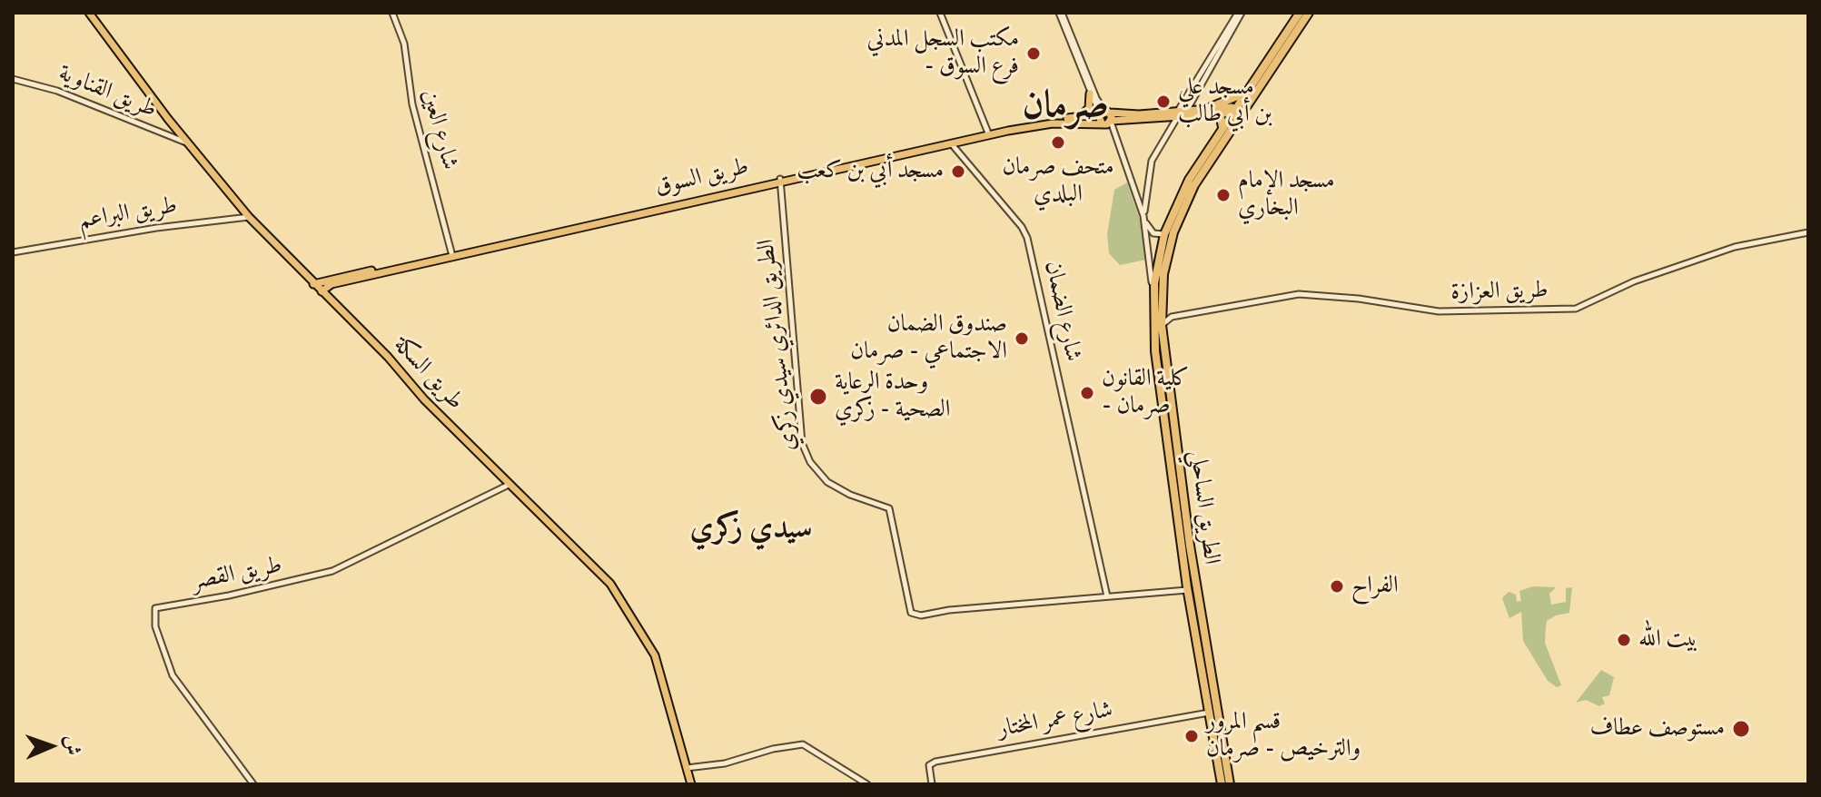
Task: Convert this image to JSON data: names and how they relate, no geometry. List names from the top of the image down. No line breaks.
{"streets":{"highway":["الطريق الساحلي"],"main road":["طريق السوق","طريق السكة"],"street":["طريق القناوية","شارع العين","طريق البراعم","طريق العزازة","شارع الضمان","الطريق الدائري سيدي زكري","طريق القصر","شارع عمر المختار"]},"crossings":[["طريق القناوية","طريق السكة"],["شارع العين","طريق السوق"],["طريق السوق","شارع الضمان"],["طريق السوق","الطريق الدائري سيدي زكري"],["طريق السوق","طريق السكة"],["طريق السوق","الطريق الساحلي"],["طريق البراعم","طريق السكة"],["طريق العزازة","الطريق الساحلي"],["شارع الضمان","الطريق الدائري سيدي زكري"],["الطريق الدائري سيدي زكري","الطريق الساحلي"],["طريق السكة","طريق القصر"],["الطريق الساحلي","شارع عمر المختار"]],"districts":["صرمان","سيدي زكري"],"places":["مكتب السجل المدني - فرع السوق","مسجد علي بن أبي طالب","متحف صرمان البلدي","مسجد أبي بن كعب","مسجد الإمام البخاري","صندوق الضمان الاجتماعي - صرمان","كلية القانون - صرمان","وحدة الرعاية الصحية - زكري","الفراح","بيت الله","مستوصف عطاف","قسم المرور والترخيص - صرمان"],"north":"right"}
